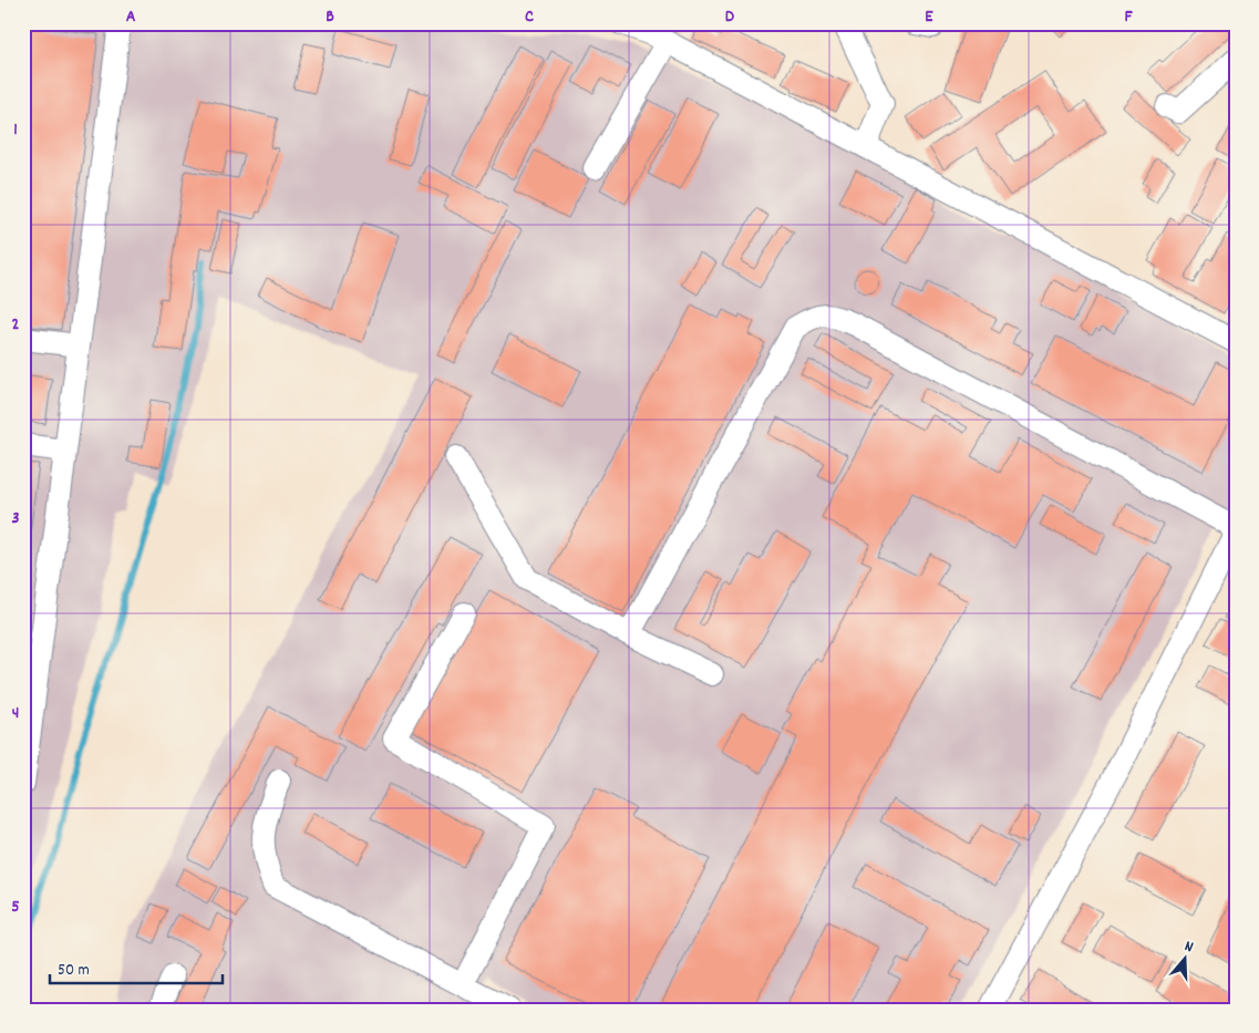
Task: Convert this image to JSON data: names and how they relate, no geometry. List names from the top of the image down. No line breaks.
{"scale_bar":"50 m","north":"top","grid":{"columns":["A","B","C","D","E","F"],"rows":["1","2","3","4","5"]}}
